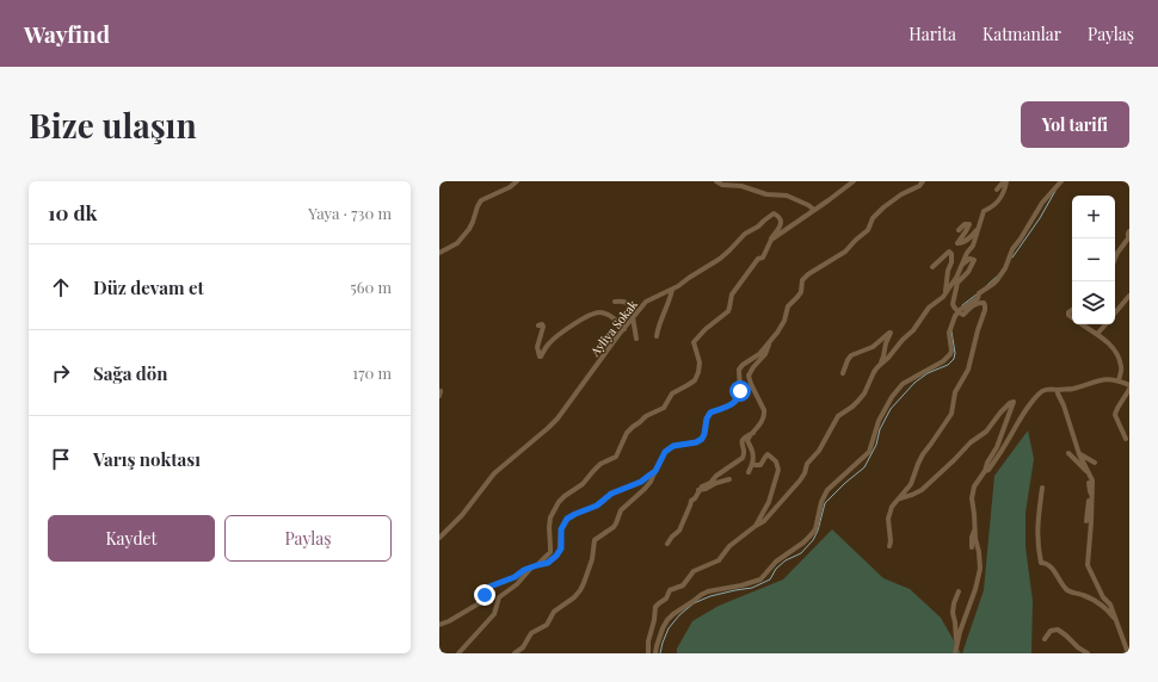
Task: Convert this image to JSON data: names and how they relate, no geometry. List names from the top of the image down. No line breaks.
{"streets":{"street":["Ayliya Sokak"]},"page":{"header":"Wayfind","nav":["Harita","Katmanlar","Paylaş"],"buttons":["Yol tarifi",["Kaydet","Paylaş"]],"title":"Bize ulaşın","heading":["10 dk","Yaya · 730 m"],"map_buttons":["+","−"],"list":[["Düz devam et","560 m"],["Sağa dön","170 m"],"Varış noktası"]}}
